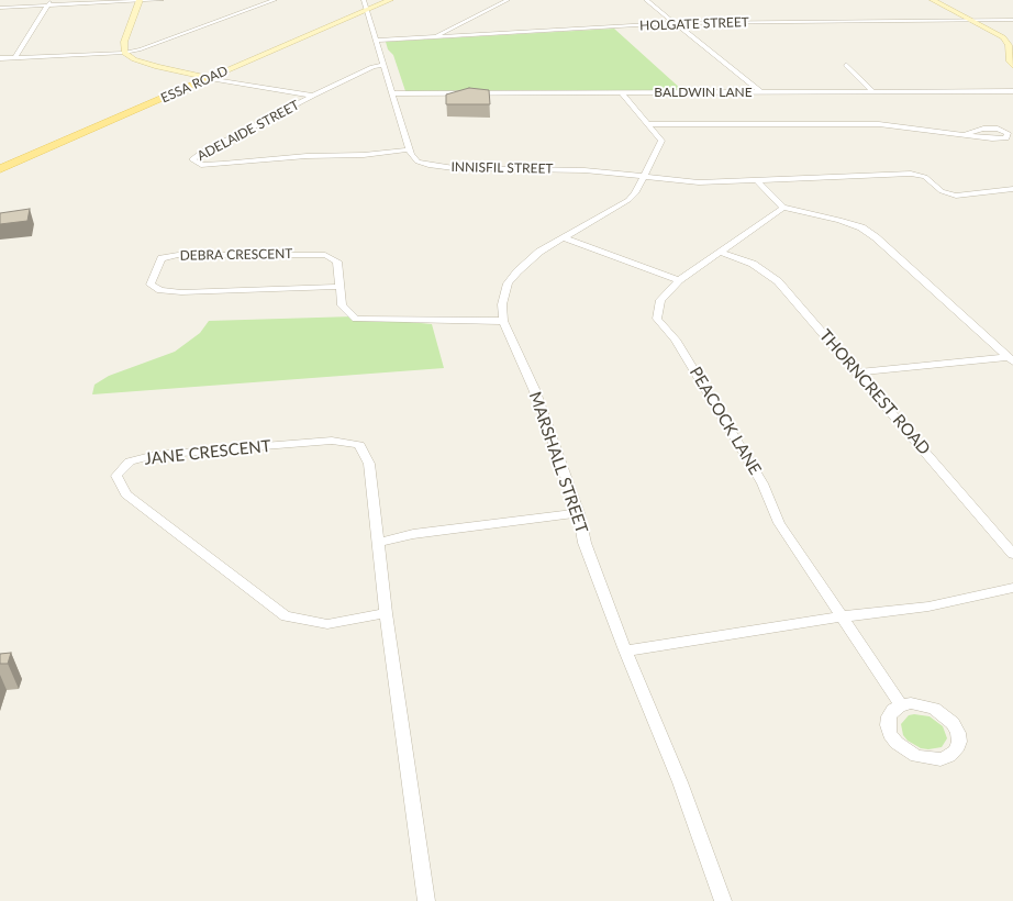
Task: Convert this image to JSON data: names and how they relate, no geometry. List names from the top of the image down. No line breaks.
{"streets":{"main road":["ESSA ROAD"],"street":["HOLGATE STREET","BALDWIN LANE","ADELAIDE STREET","INNISFIL STREET","DEBRA CRESCENT","THORNCREST ROAD","PEACOCK LANE","JANE CRESCENT","MARSHALL STREET"]},"crossings":[["BALDWIN LANE","MARSHALL STREET"],["ADELAIDE STREET","INNISFIL STREET"],["INNISFIL STREET","MARSHALL STREET"],["DEBRA CRESCENT","MARSHALL STREET"],["THORNCREST ROAD","PEACOCK LANE"]]}
